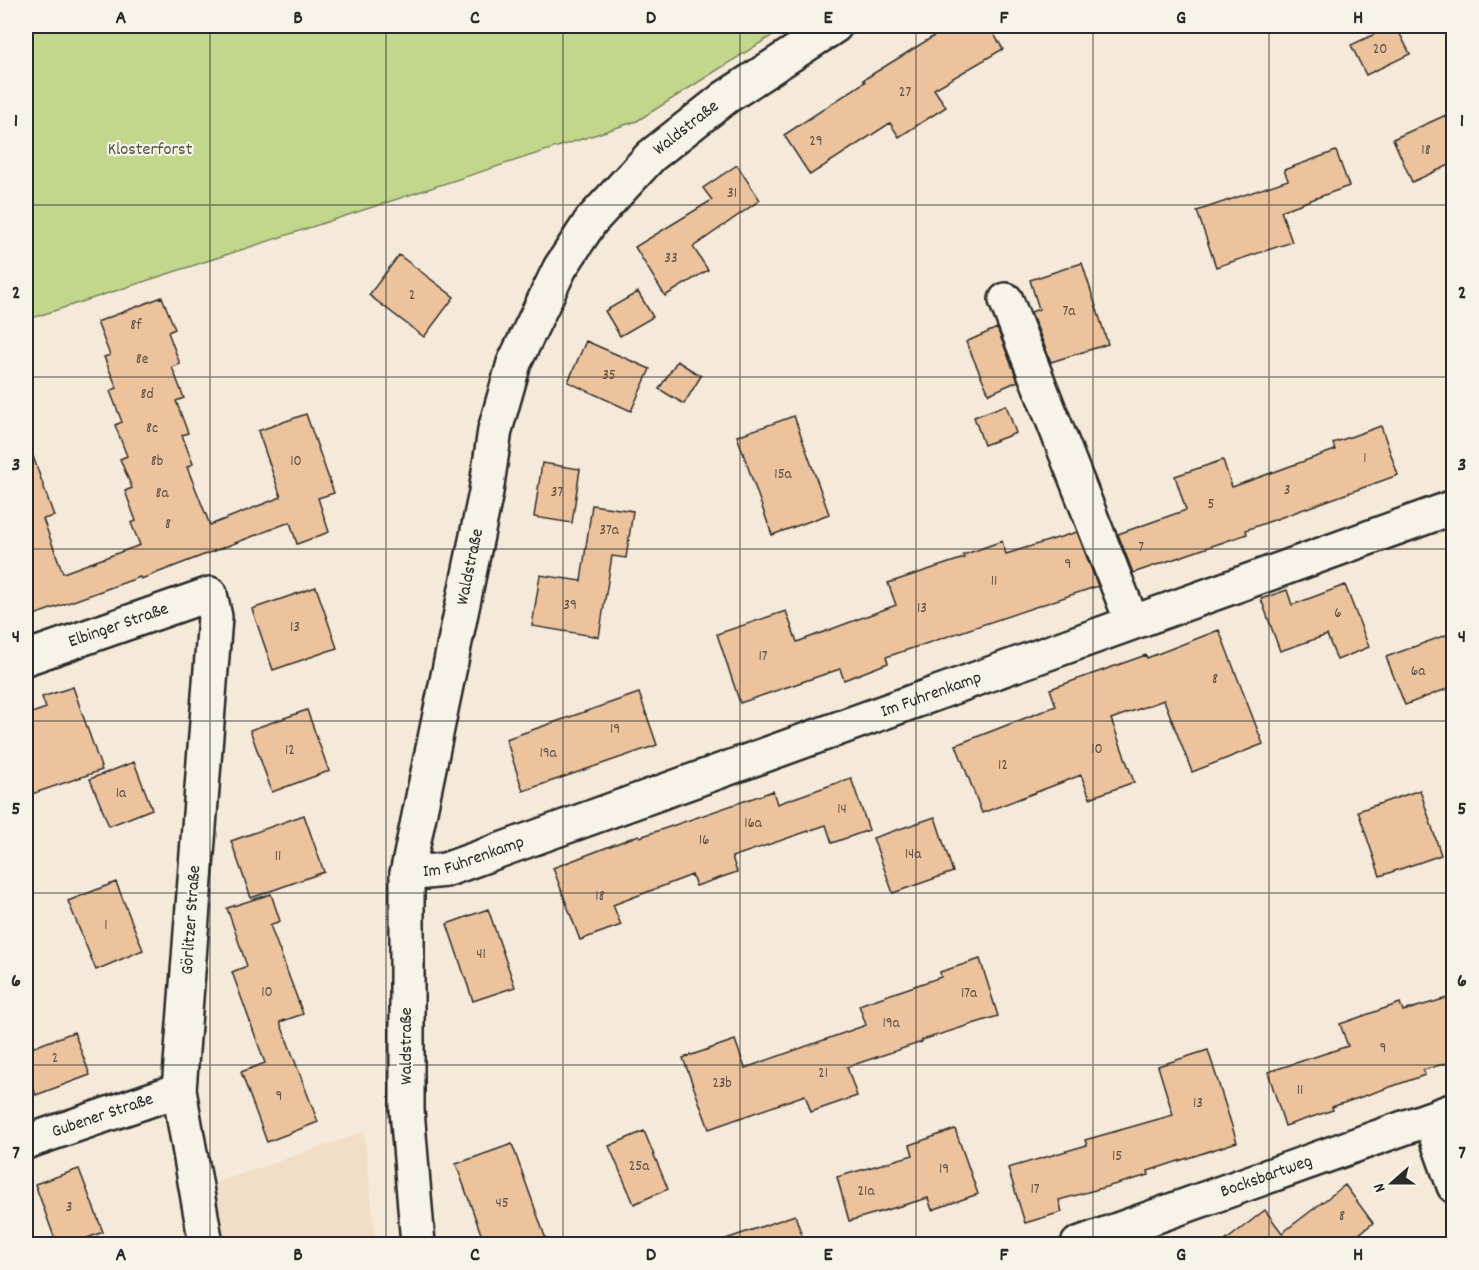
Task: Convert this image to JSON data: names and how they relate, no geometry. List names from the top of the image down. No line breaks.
{"streets":{"street":["Waldstraße","Elbinger Straße","Im Fuhrenkamp","Görlitzer Straße","Gubener Straße","Bocksbartweg"]},"crossings":[["Waldstraße","Im Fuhrenkamp"],["Elbinger Straße","Görlitzer Straße"],["Görlitzer Straße","Gubener Straße"]],"parks":["Klosterforst"],"house_numbers":["20","27","29","18","31","33","2","7a","8f","8e","35","8d","8c","1","8b","10","15a","3","37","8a","5","8","37a","7","9","11","39","13","6","13","17","6a","8","19","10","12","19a","12","1a","14","16a","16","14a","11","18","1","41","10","17a","19a","9","2","21","23b","11","9","13","15","25a","19","17","21a","45","3","8"],"north":"left","grid":{"columns":["A","B","C","D","E","F","G","H"],"rows":["1","2","3","4","5","6","7"]}}
